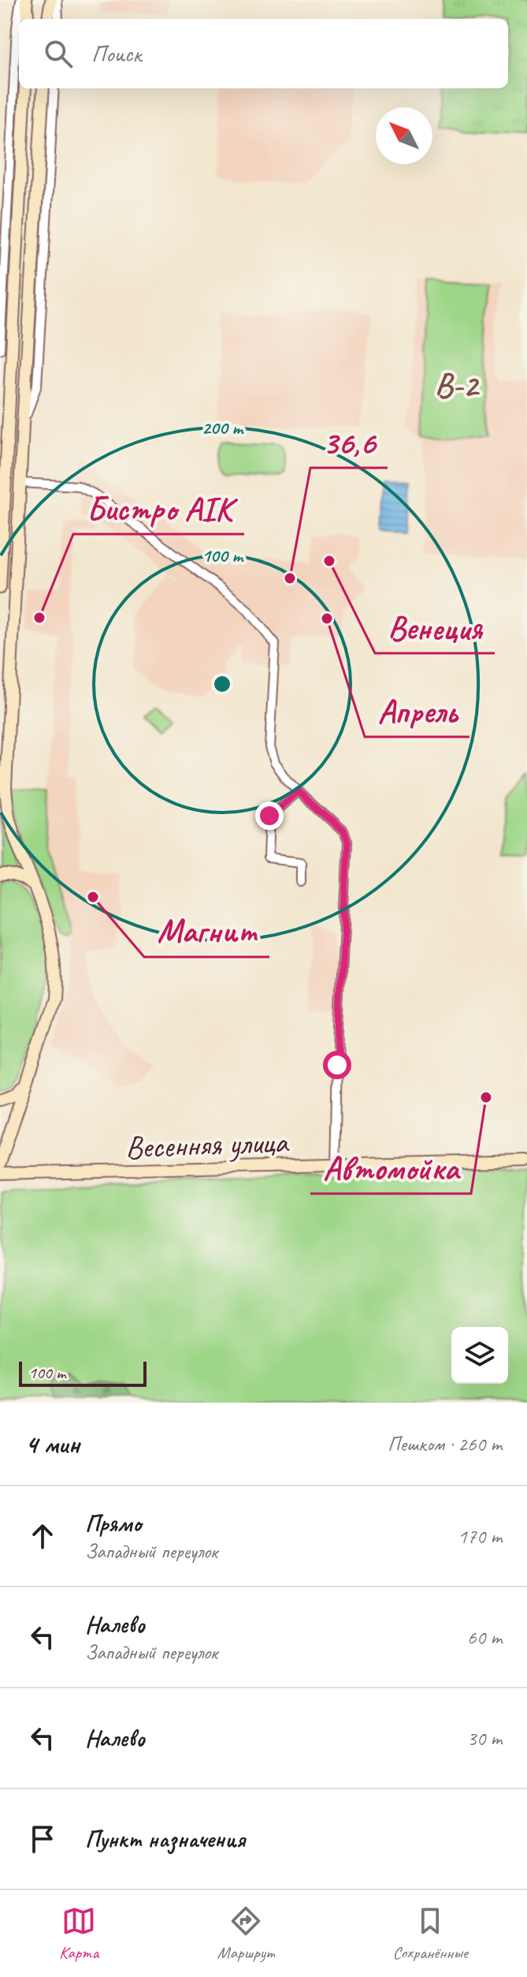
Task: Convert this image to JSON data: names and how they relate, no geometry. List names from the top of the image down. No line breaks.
{"streets":{"main road":["Весенняя улица"]},"districts":["В-2"],"places":["Венеция","36,6","Бистро AIK","Апрель","Магнит","Автомойка"],"scale_bar":"100 m","north":"top left","page":{"search":"Поиск","scale":"100 m","heading":["4 мин","Пешком · 260 m"],"list":[["Прямо","Западный переулок","170 m"],["Налево","Западный переулок","60 m"],["Налево","30 m"],"Пункт назначения"],"nav":["Карта","Маршрут","Сохранённые"]},"rings":["200 m","100 m"]}
